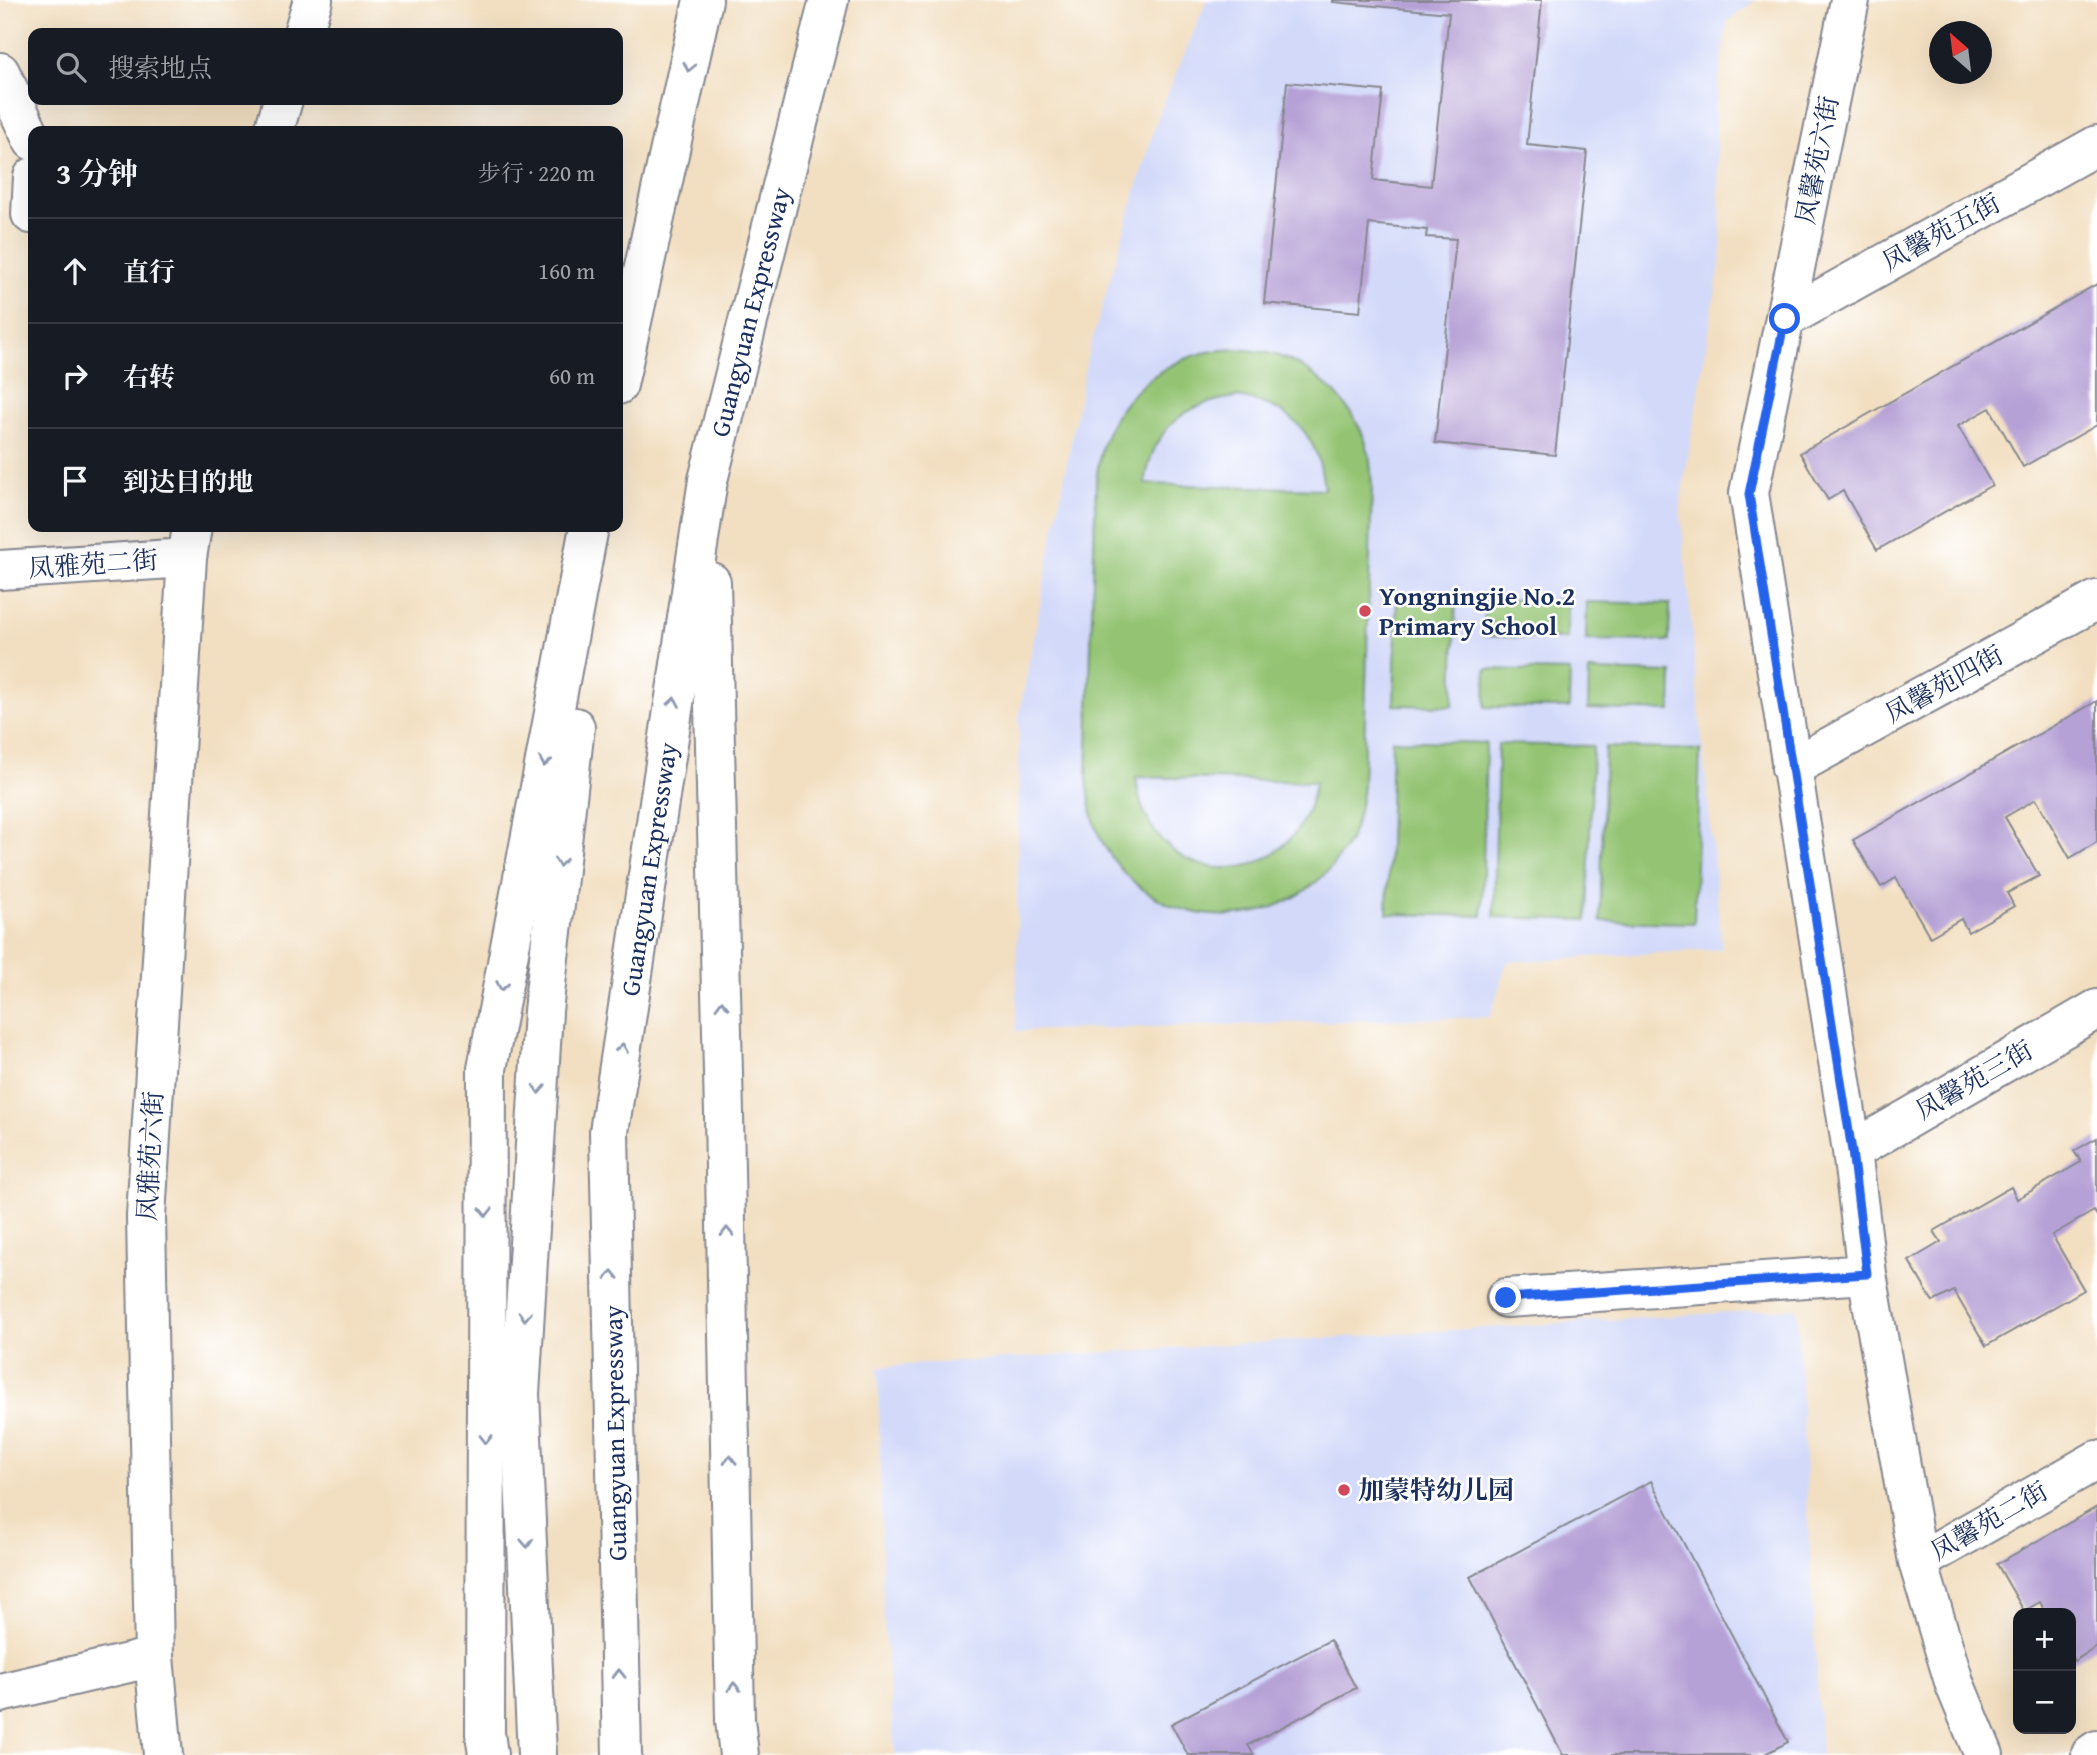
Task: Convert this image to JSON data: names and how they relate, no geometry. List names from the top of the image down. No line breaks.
{"streets":{"main road":["凤馨苑六街","凤馨苑五街","Guangyuan Expressway","凤雅苑二街","凤馨苑四街","凤馨苑三街","凤雅苑六街","凤馨苑二街"]},"crossings":[["凤馨苑六街","凤馨苑五街"],["凤馨苑六街","凤馨苑四街"],["凤馨苑六街","凤馨苑三街"],["凤馨苑六街","凤馨苑二街"],["凤雅苑二街","凤雅苑六街"]],"places":["Yongningjie No.2 Primary School","加蒙特幼儿园"],"north":"top left","page":{"search":"搜索地点","heading":["3 分钟","步行 · 220 m"],"list":[["直行","160 m"],["右转","60 m"],"到达目的地"],"map_buttons":["+","−"]}}
